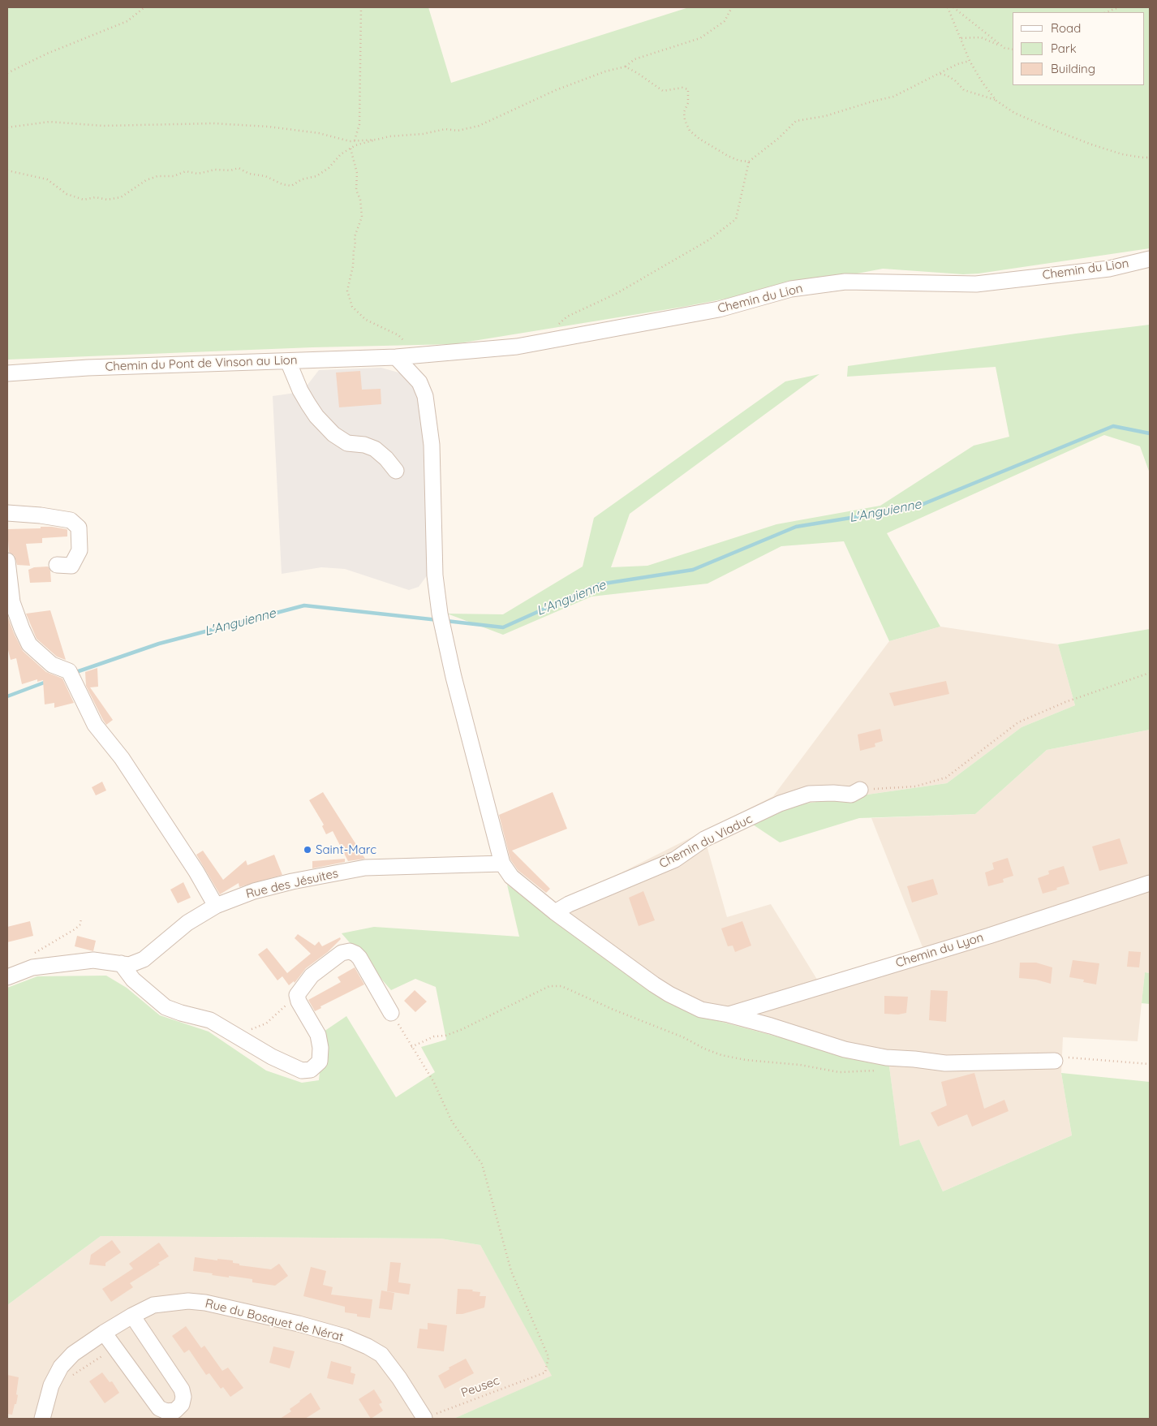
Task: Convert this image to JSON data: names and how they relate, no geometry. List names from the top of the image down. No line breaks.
{"streets":{"street":["Chemin du Lion","Chemin du Pont de Vinson au Lion","Chemin du Viaduc","Rue des Jésuites","Chemin du Lyon","Rue du Bosquet de Nérat"],"path":["Peusec"]},"crossings":[["Chemin du Lion","Chemin du Pont de Vinson au Lion"],["Rue du Bosquet de Nérat","Peusec"]],"water":["L'Anguienne"],"places":["Saint-Marc"],"legend":["Road","Park","Building"]}
